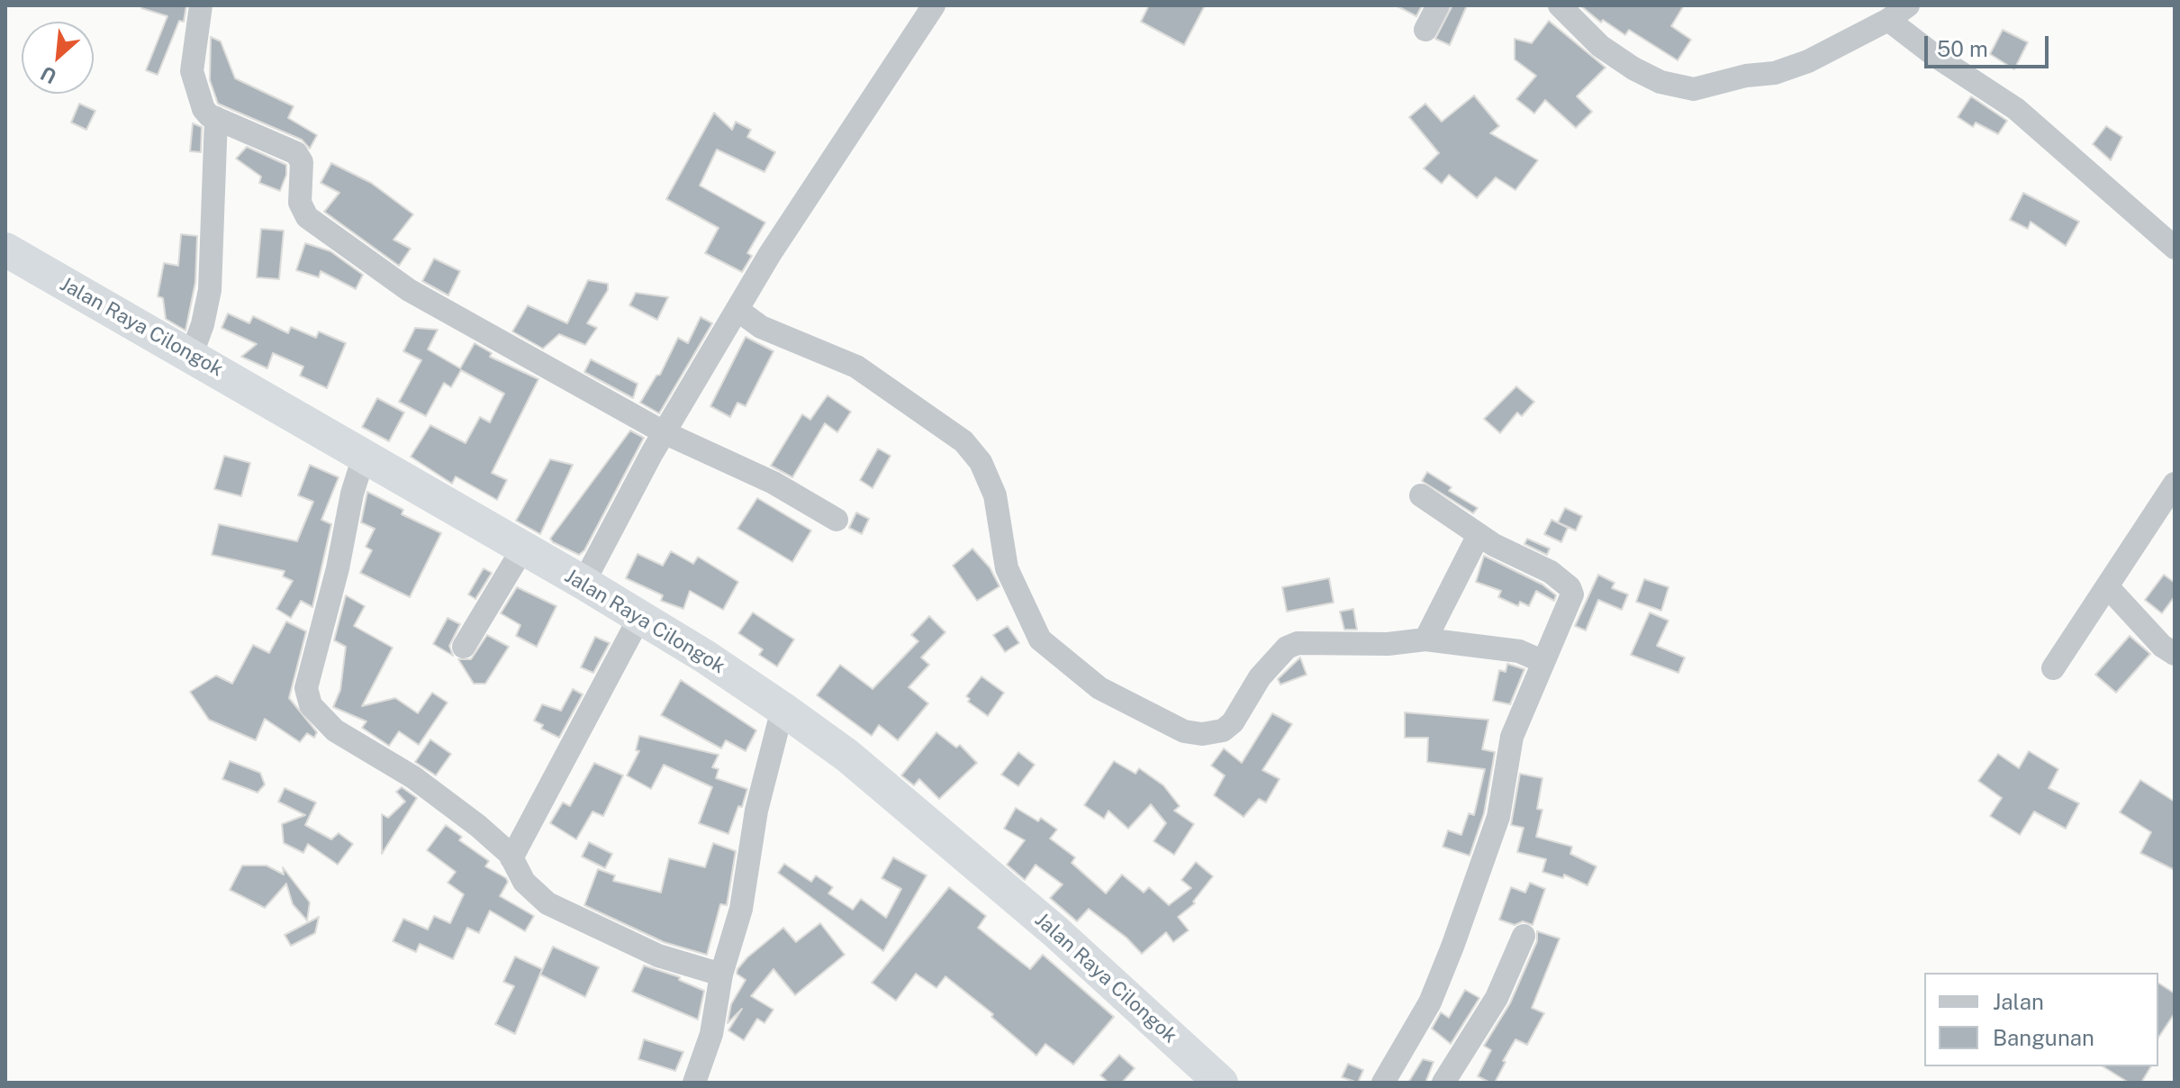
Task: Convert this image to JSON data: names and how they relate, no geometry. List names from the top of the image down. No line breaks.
{"streets":{"highway":["Jalan Raya Cilongok"]},"legend":["Jalan","Bangunan"],"scale_bar":"50 m","north":"bottom left"}
